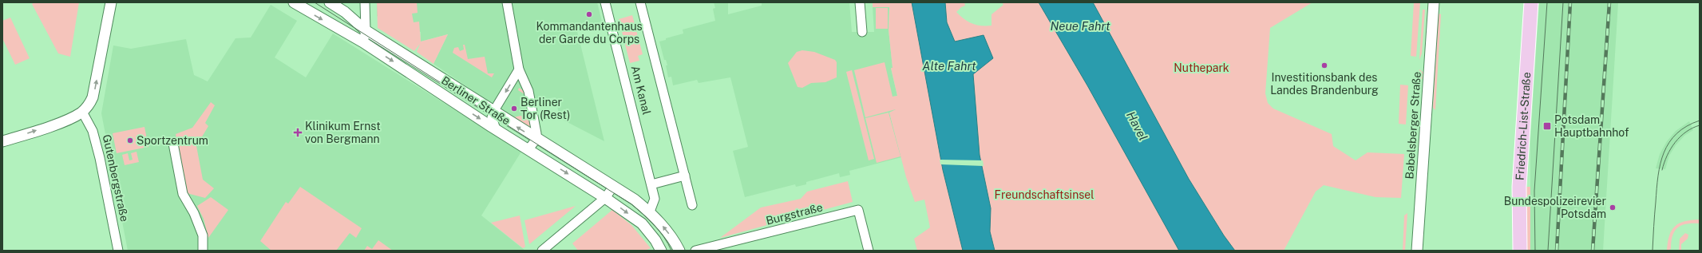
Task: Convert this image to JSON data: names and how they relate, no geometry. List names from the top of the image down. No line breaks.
{"streets":{"main road":["Friedrich-List-Straße"],"street":["Am Kanal","Berliner Straße","Babelsberger Straße","Gutenbergstraße","Burgstraße"]},"crossings":[["Am Kanal","Berliner Straße"]],"water":["Neue Fahrt","Alte Fahrt","Havel"],"parks":["Nuthepark","Freundschaftsinsel"],"places":{"other":["Kommandantenhaus der Garde du Corps","Investitionsbank des Landes Brandenburg","Berliner Tor (Rest)","Sportzentrum","Bundespolizeirevier Potsdam"],"transit":["Potsdam Hauptbahnhof"],"health":["Klinikum Ernst von Bergmann"]}}
